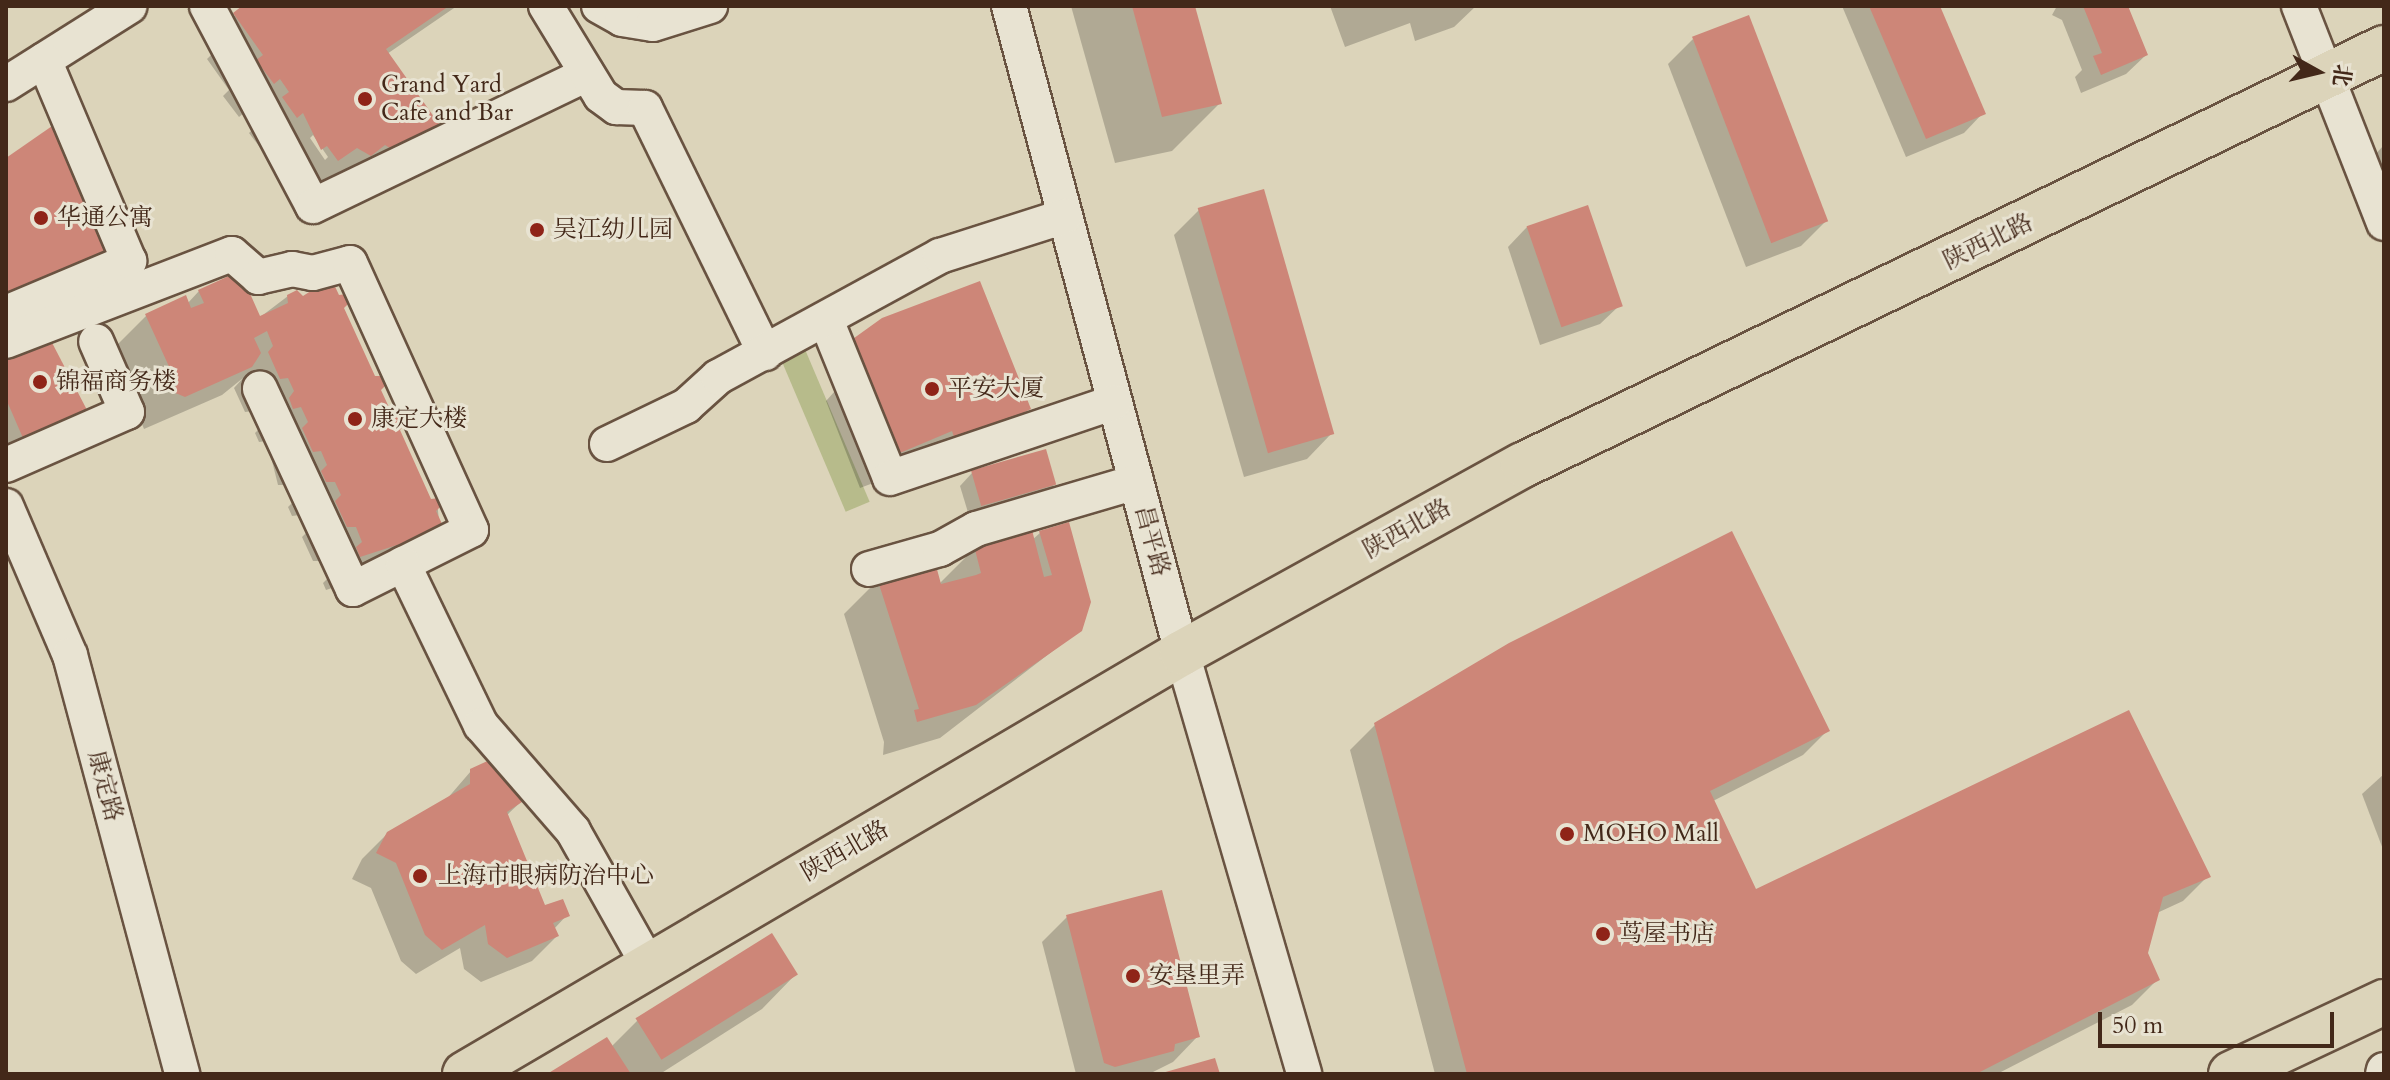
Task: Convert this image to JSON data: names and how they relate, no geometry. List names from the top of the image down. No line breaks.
{"streets":{"main road":["陕西北路"],"street":["昌平路","康定路"]},"crossings":[["陕西北路","昌平路"]],"places":["Grand Yard Cafe and Bar","华通公寓","吴江幼儿园","锦福商务楼","平安大厦","康定大楼","MOHO Mall","上海市眼病防治中心","茑屋书店","安垦里弄"],"scale_bar":"50 m","north":"right"}
